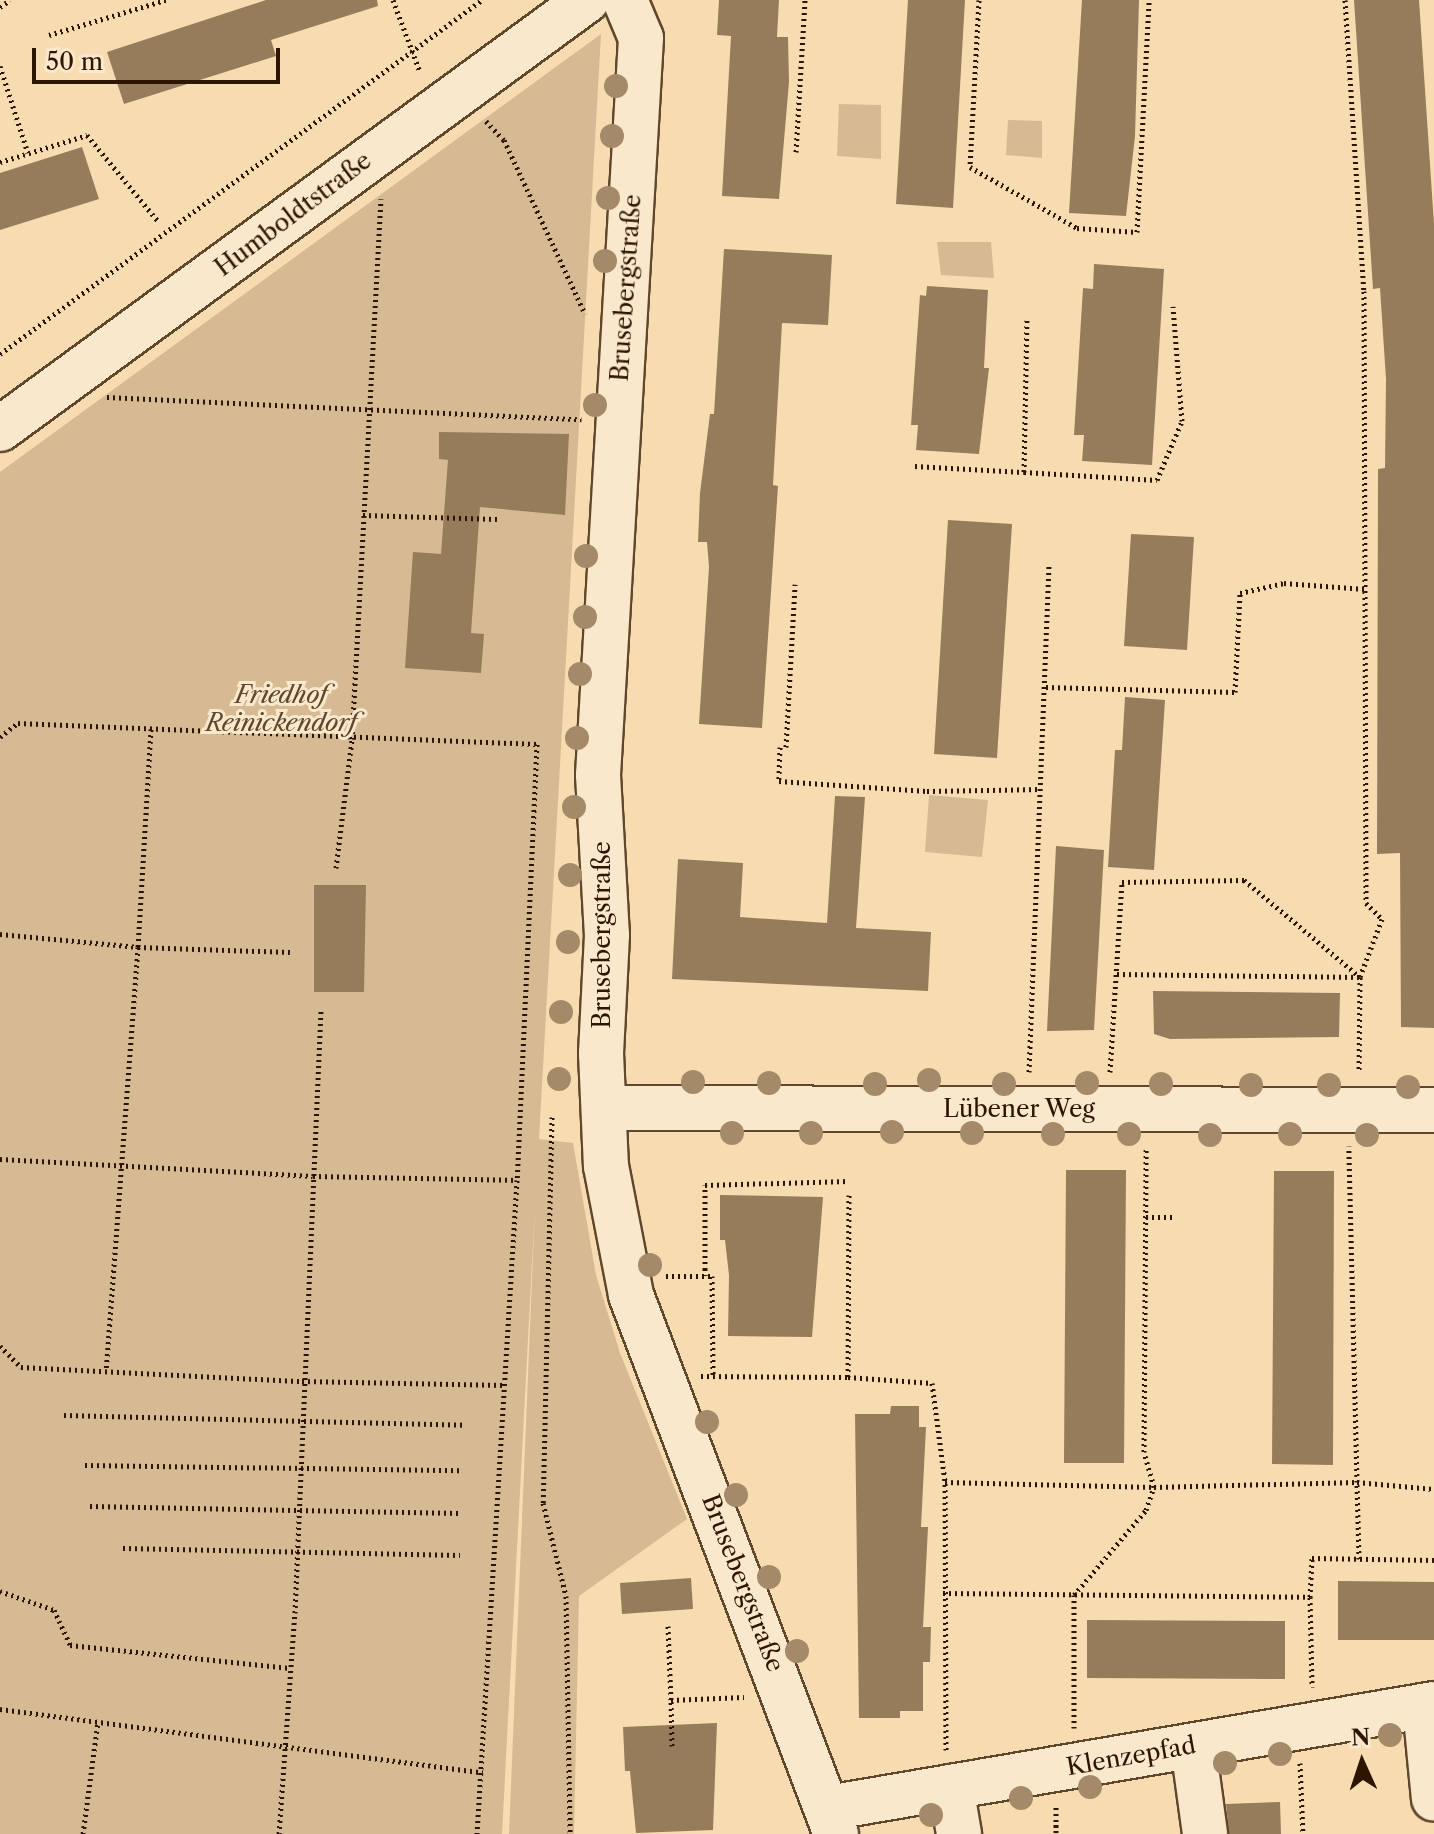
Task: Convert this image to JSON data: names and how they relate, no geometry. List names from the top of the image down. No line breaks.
{"streets":{"street":["Humboldtstraße","Brusebergstraße","Lübener Weg","Klenzepfad"]},"crossings":[["Brusebergstraße","Lübener Weg"],["Brusebergstraße","Klenzepfad"]],"parks":["Friedhof Reinickendorf"],"scale_bar":"50 m","north":"top"}
